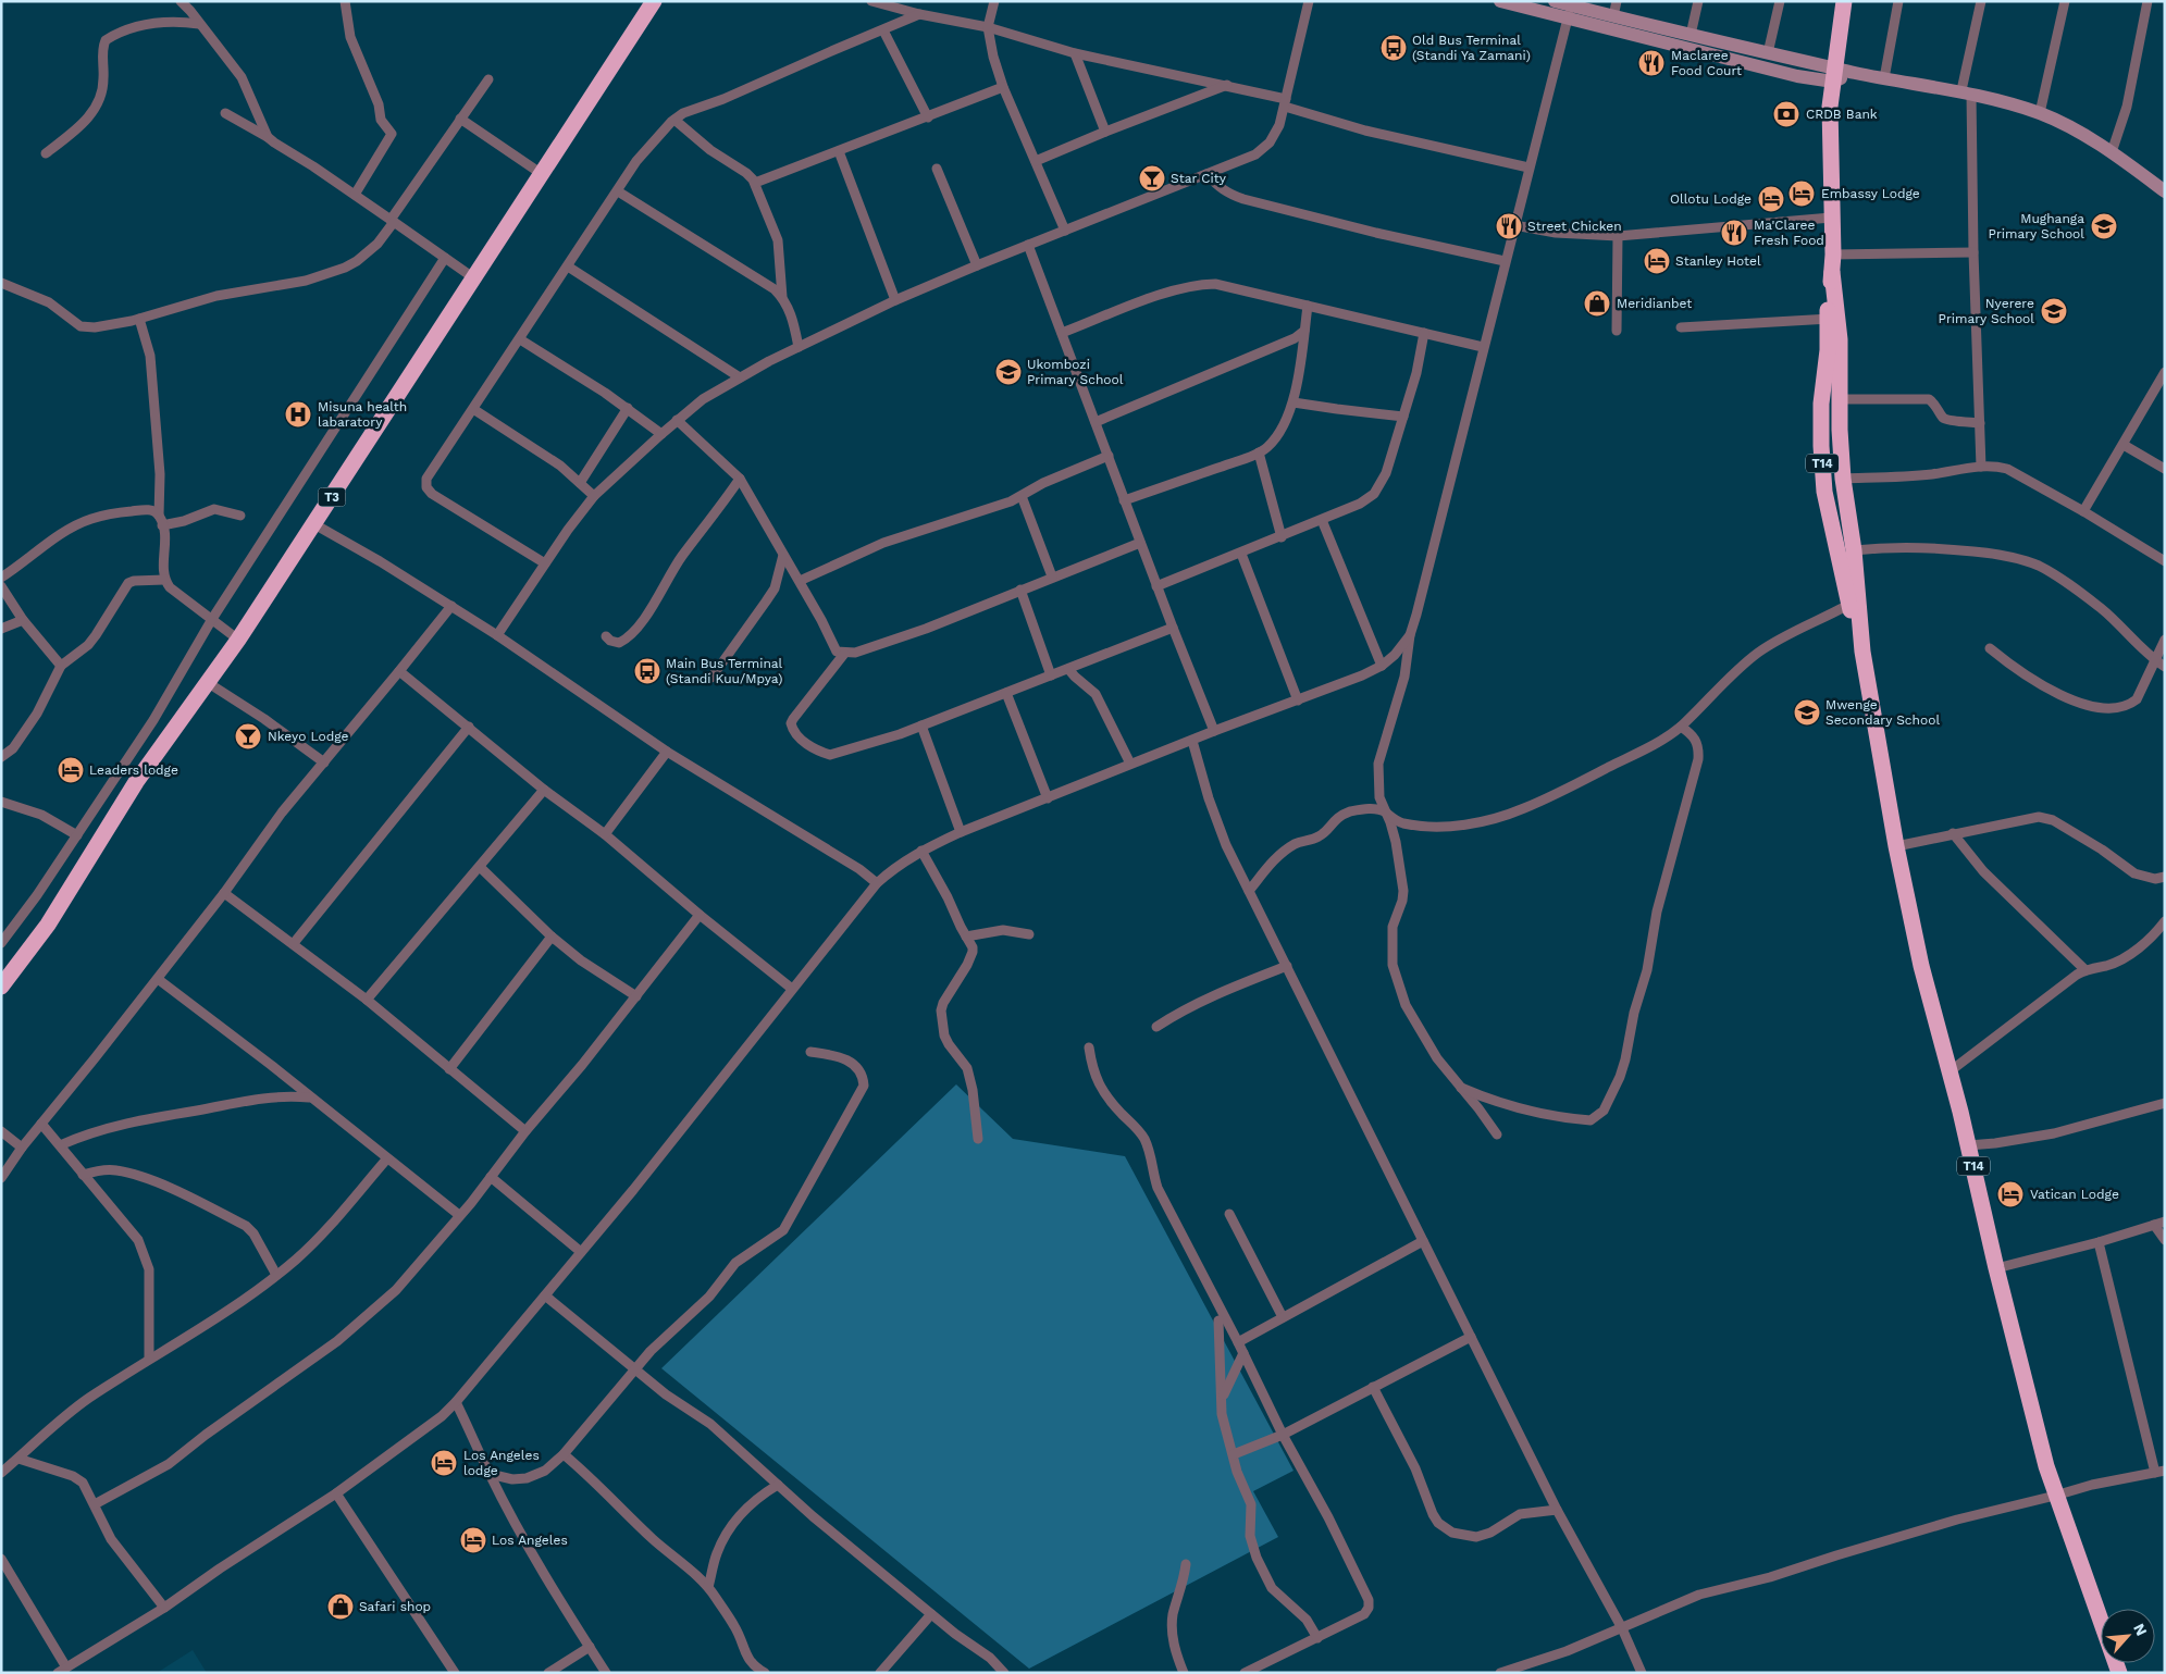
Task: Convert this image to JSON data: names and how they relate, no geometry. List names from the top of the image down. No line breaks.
{"streets":{"highway":["T14","T3"]},"places":{"bus stop":["Old Bus Terminal (Standi Ya Zamani)","Main Bus Terminal (Standi Kuu/Mpya)"],"restaurant":["Maclaree Food Court","Street Chicken","Ma'Claree Fresh Food"],"bank":["CRDB Bank"],"bar":["Star City","Nkeyo Lodge"],"hotel":["Embassy Lodge","Ollotu Lodge","Stanley Hotel","Leaders lodge","Vatican Lodge","Los Angeles lodge","Los Angeles"],"school or university":["Mughanga Primary School","Nyerere Primary School","Ukombozi Primary School","Mwenge Secondary School"],"shop":["Meridianbet","Safari shop"],"hospital":["Misuna health labaratory"]},"north":"top right"}
